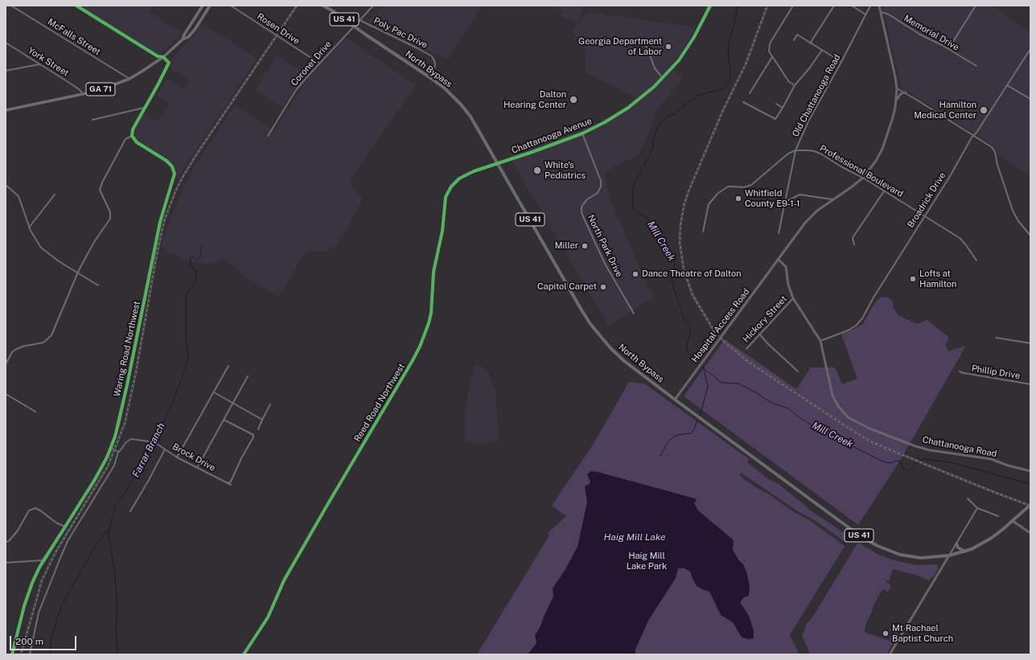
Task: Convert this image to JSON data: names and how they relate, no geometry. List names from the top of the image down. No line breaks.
{"streets":{"highway":["US 41","North Bypass"],"main road":["GA 71"],"street":["Rosen Drive","Poly Pac Drive","Memorial Drive","McFalls Street","York Street","Coronet Drive","Old Chattanooga Road","Chattanooga Avenue","Professional Boulevard","Broadrick Drive","North Park Drive","Hickory Street","Hospital Access Road","Waring Road Northwest","Phillip Drive","Reed Road Northwest","Chattanooga Road","Brock Drive"]},"crossings":[["Rosen Drive","Coronet Drive"],["Poly Pac Drive","Coronet Drive"],["Poly Pac Drive","North Bypass"],["McFalls Street","GA 71"],["York Street","GA 71"],["North Bypass","Chattanooga Avenue"],["North Bypass","Hospital Access Road"],["North Bypass","Reed Road Northwest"],["Old Chattanooga Road","Professional Boulevard"],["Chattanooga Avenue","North Park Drive"],["Chattanooga Avenue","Reed Road Northwest"],["Professional Boulevard","Broadrick Drive"],["Broadrick Drive","Chattanooga Road"],["Hickory Street","Chattanooga Road"],["Hospital Access Road","Chattanooga Road"]],"water":["Mill Creek","Farrar Branch","Haig Mill Lake"],"parks":["Haig Mill Lake Park"],"places":["Georgia Department of Labor","Dalton Hearing Center","Hamilton Medical Center","White's Pediatrics","Whitfield County E9-1-1","Miller","Dance Theatre of Dalton","Lofts at Hamilton","Capitol Carpet","Mt Rachael Baptist Church"],"scale_bar":"200 m"}
